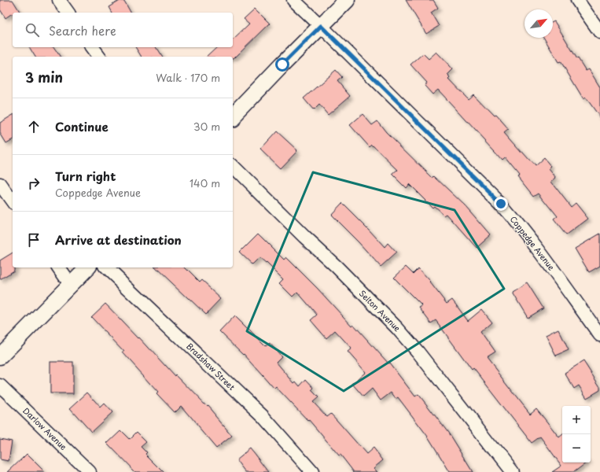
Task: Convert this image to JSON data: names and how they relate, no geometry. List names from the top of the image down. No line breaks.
{"streets":{"street":["Coppedge Avenue","Selton Avenue","Bradshaw Street","Darlow Avenue"]},"north":"top right","page":{"search":"Search here","heading":["3 min","Walk · 170 m"],"list":[["Continue","30 m"],["Turn right","Coppedge Avenue","140 m"],"Arrive at destination"],"map_buttons":["+","−"]}}
